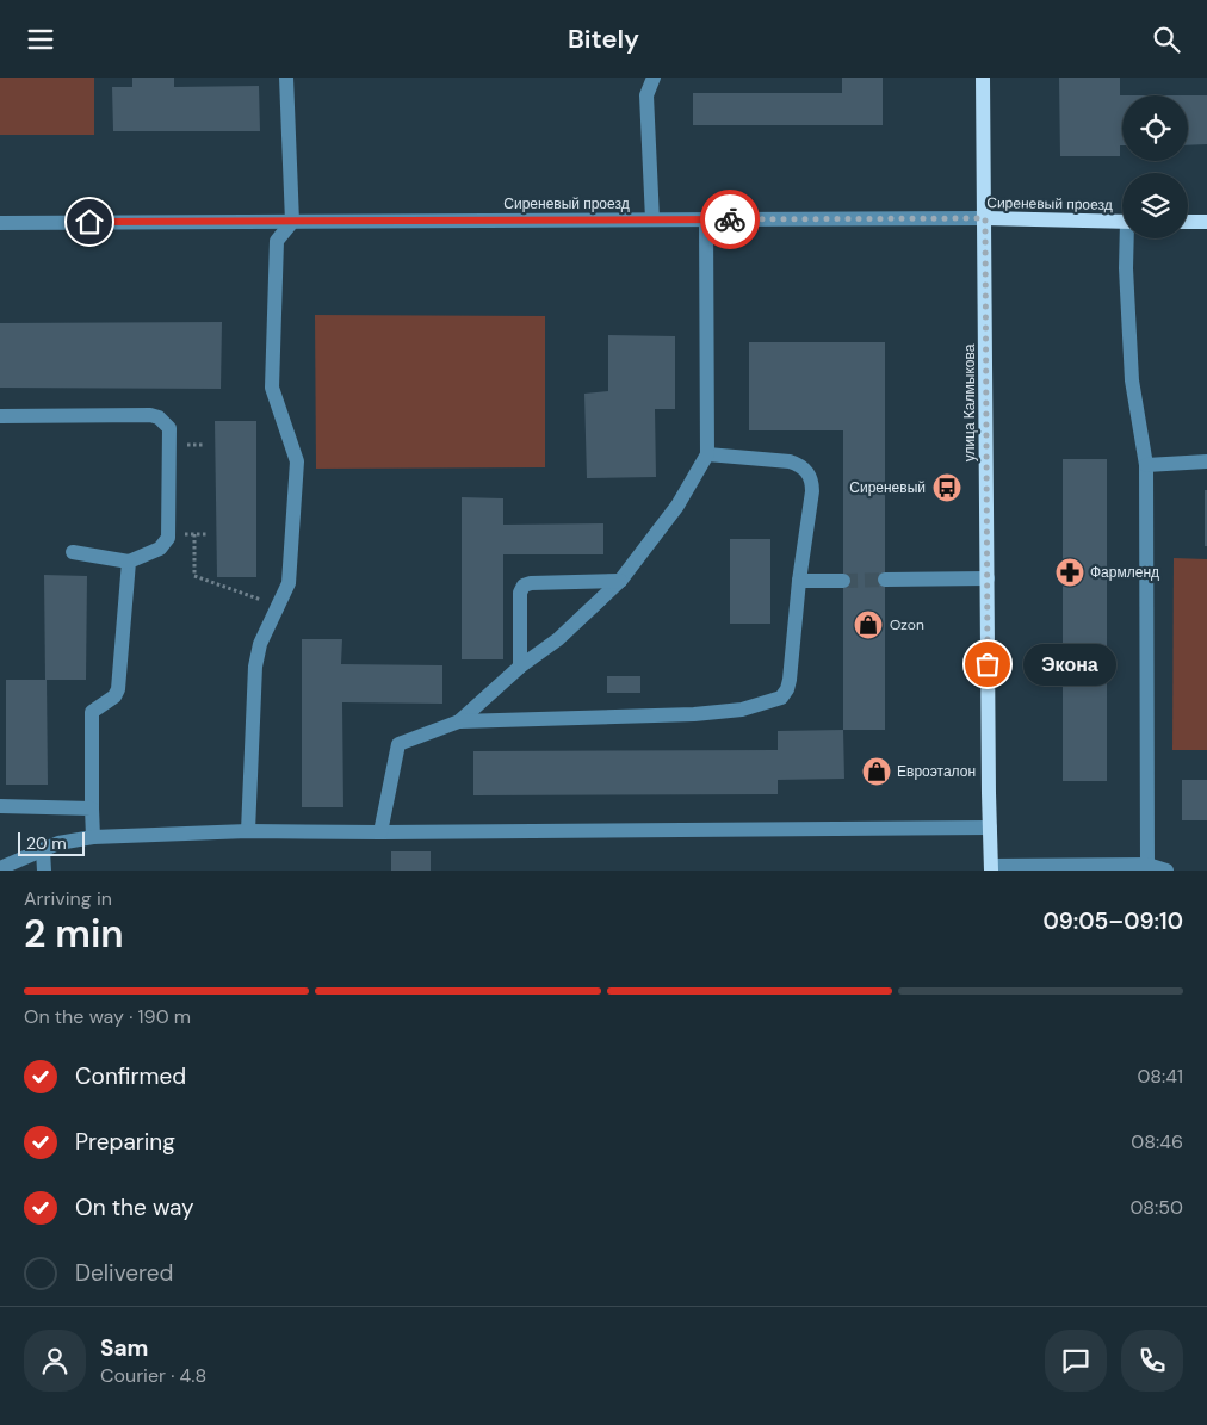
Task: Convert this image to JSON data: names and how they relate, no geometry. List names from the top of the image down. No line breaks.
{"streets":{"main road":["Сиреневый проезд","улица Калмыкова"]},"crossings":[["Сиреневый проезд","улица Калмыкова"]],"places":{"bus stop":["Сиреневый"],"pharmacy":["Фармленд"],"shop":["Ozon","Евроэталон"],"other":["Экона"]},"scale_bar":"20 m","page":{"header":"Bitely","bubble":"Экона","scale":"20 m","heading":["2 min","Arriving in","09:05–09:10"],"panel":["Sam","Courier · 4.8"],"bar":"On the way · 190 m","list":[["Confirmed","08:41"],["Preparing","08:46"],["On the way","08:50"],"Delivered"]}}
